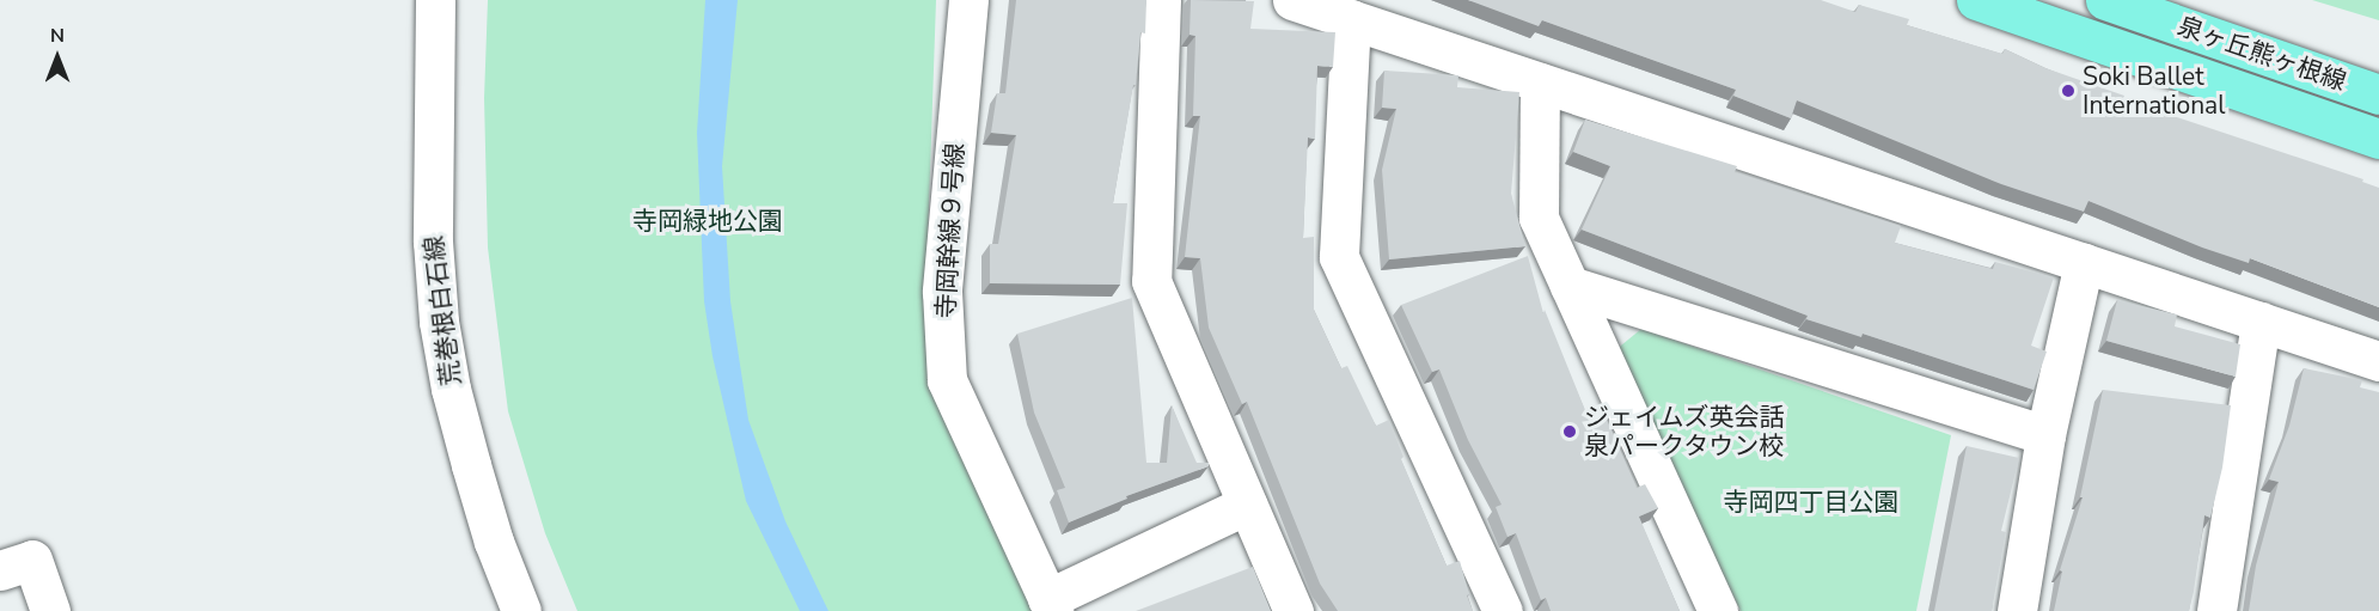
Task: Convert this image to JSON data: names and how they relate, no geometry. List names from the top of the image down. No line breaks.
{"streets":{"main road":["泉ヶ丘熊ヶ根線"],"street":["寺岡幹線９号線","荒巻根白石線"]},"parks":["寺岡緑地公園","寺岡四丁目公園"],"places":["Soki Ballet International","ジェイムズ英会話 泉パークタウン校"],"north":"top"}
